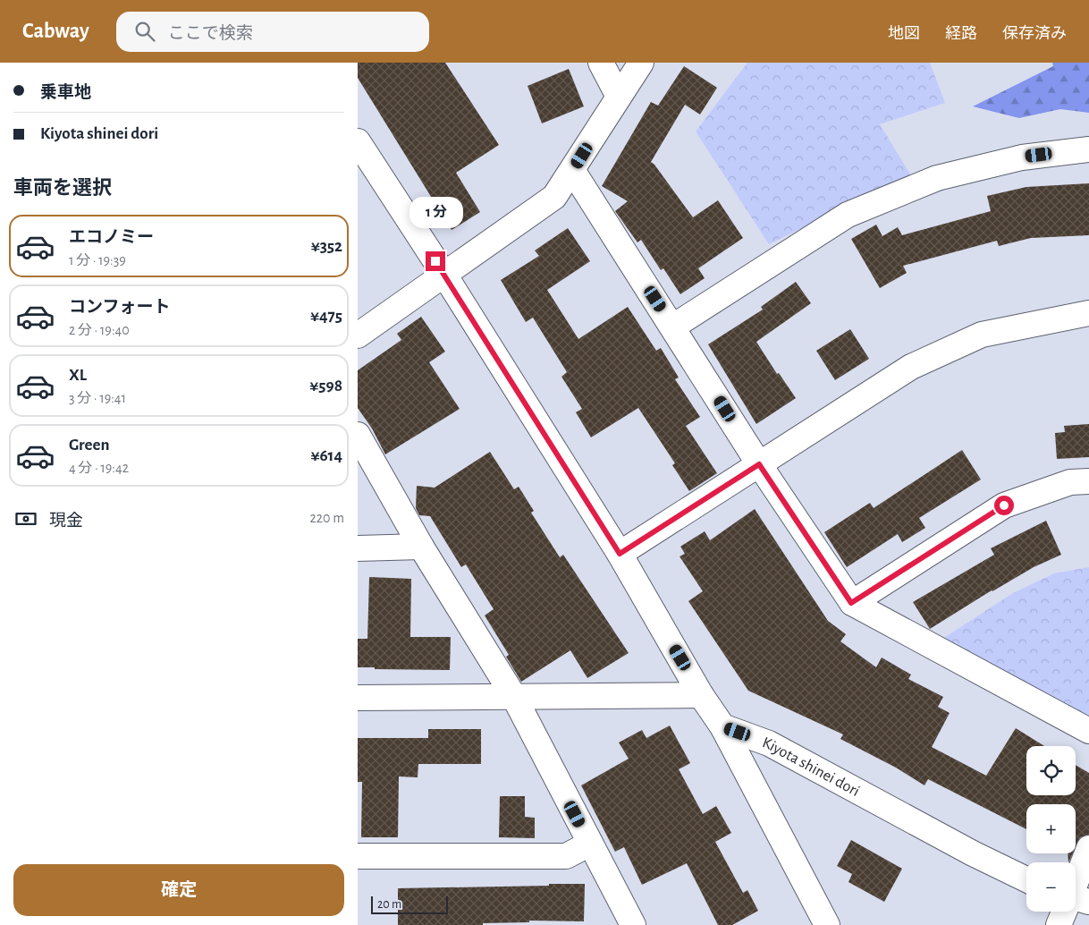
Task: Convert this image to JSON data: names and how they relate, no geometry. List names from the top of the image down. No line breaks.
{"streets":{"street":["Kiyota shinei dori"]},"scale_bar":"20 m","page":{"header":"Cabway","search":"ここで検索","nav":["地図","経路","保存済み"],"banner":["乗車地","Kiyota shinei dori"],"heading":"車両を選択","bubble":"1 分","list":[{"name":"エコノミー","note":"1 分 · 19:39","value":"¥352"},{"name":"コンフォート","note":"2 分 · 19:40","value":"¥475"},{"name":"XL","note":"3 分 · 19:41","value":"¥598"},{"name":"Green","note":"4 分 · 19:42","value":"¥614"}],"pay":["現金","220 m"],"map_buttons":["+","−"],"buttons":"確定","scale":"20 m"}}
